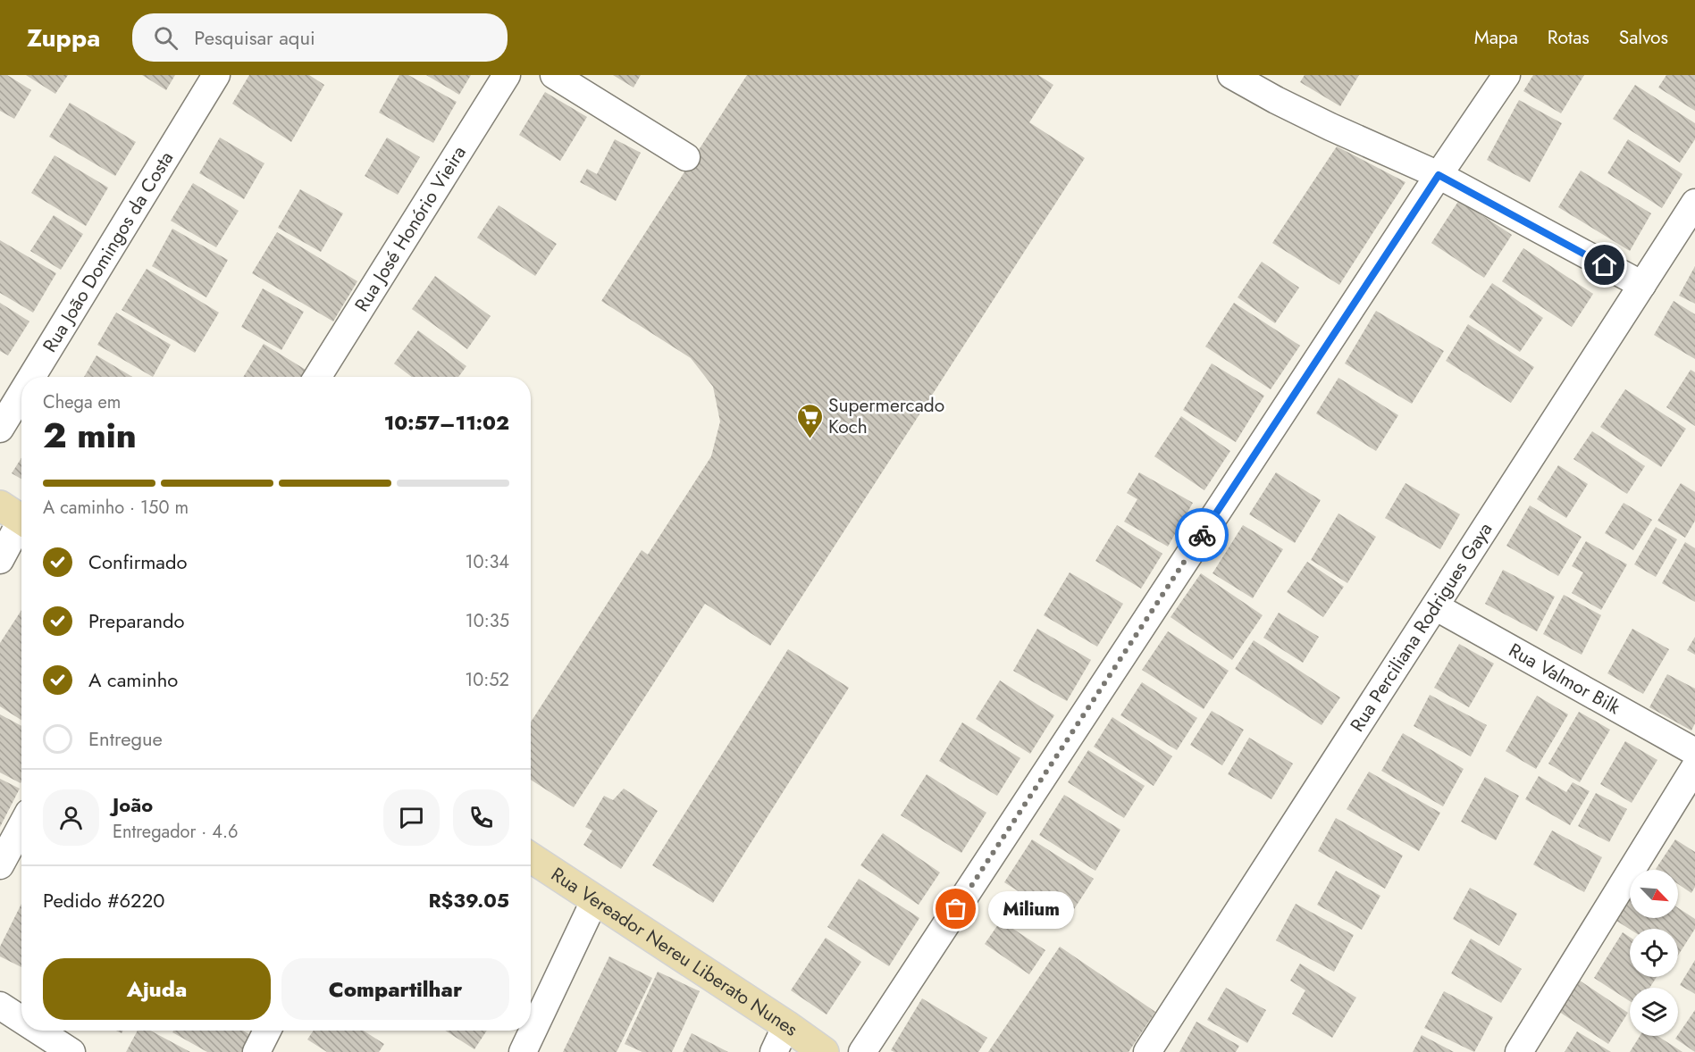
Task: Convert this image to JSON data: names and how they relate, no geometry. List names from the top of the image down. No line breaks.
{"streets":{"main road":["Rua Vereador Nereu Liberato Nunes"],"street":["Rua José Honório Vieira","Rua João Domingos da Costa","Rua Perciliana Rodrigues Gaya","Rua Valmor Bilk"]},"crossings":[["Rua Perciliana Rodrigues Gaya","Rua Valmor Bilk"]],"places":{"supermarket":["Supermercado Koch"],"other":["Milium"]},"north":"bottom right","page":{"header":"Zuppa","search":"Pesquisar aqui","nav":["Mapa","Rotas","Salvos"],"heading":["2 min","Chega em","10:57–11:02"],"panel":["João","Entregador · 4.6","Pedido #6220","R$39.05"],"bar":"A caminho · 150 m","list":[["Confirmado","10:34"],["Preparando","10:35"],["A caminho","10:52"],"Entregue"],"bubble":"Milium","buttons":["Ajuda","Compartilhar"]}}
